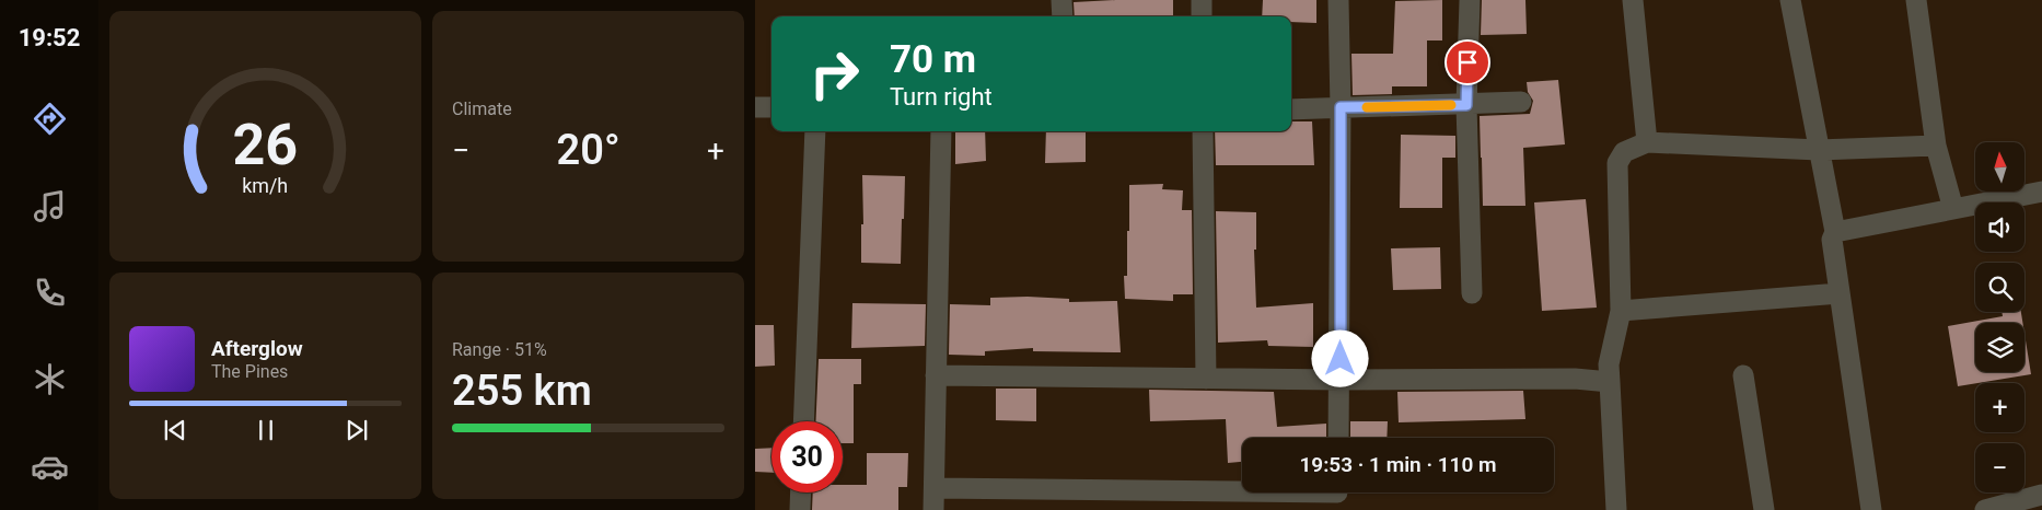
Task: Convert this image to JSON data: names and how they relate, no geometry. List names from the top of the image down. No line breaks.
{"north":"top","page":{"tabs":"19:52","tile":["Climate",["Range · 51%","255 km"]],"turn":["70 m","Turn right"],"heat":["−","20°","+"],"map_buttons":["+","−"],"song":["Afterglow","The Pines"],"limit":"30","trip":"19:53 · 1 min · 110 m","gauge":["26","km/h"]}}
